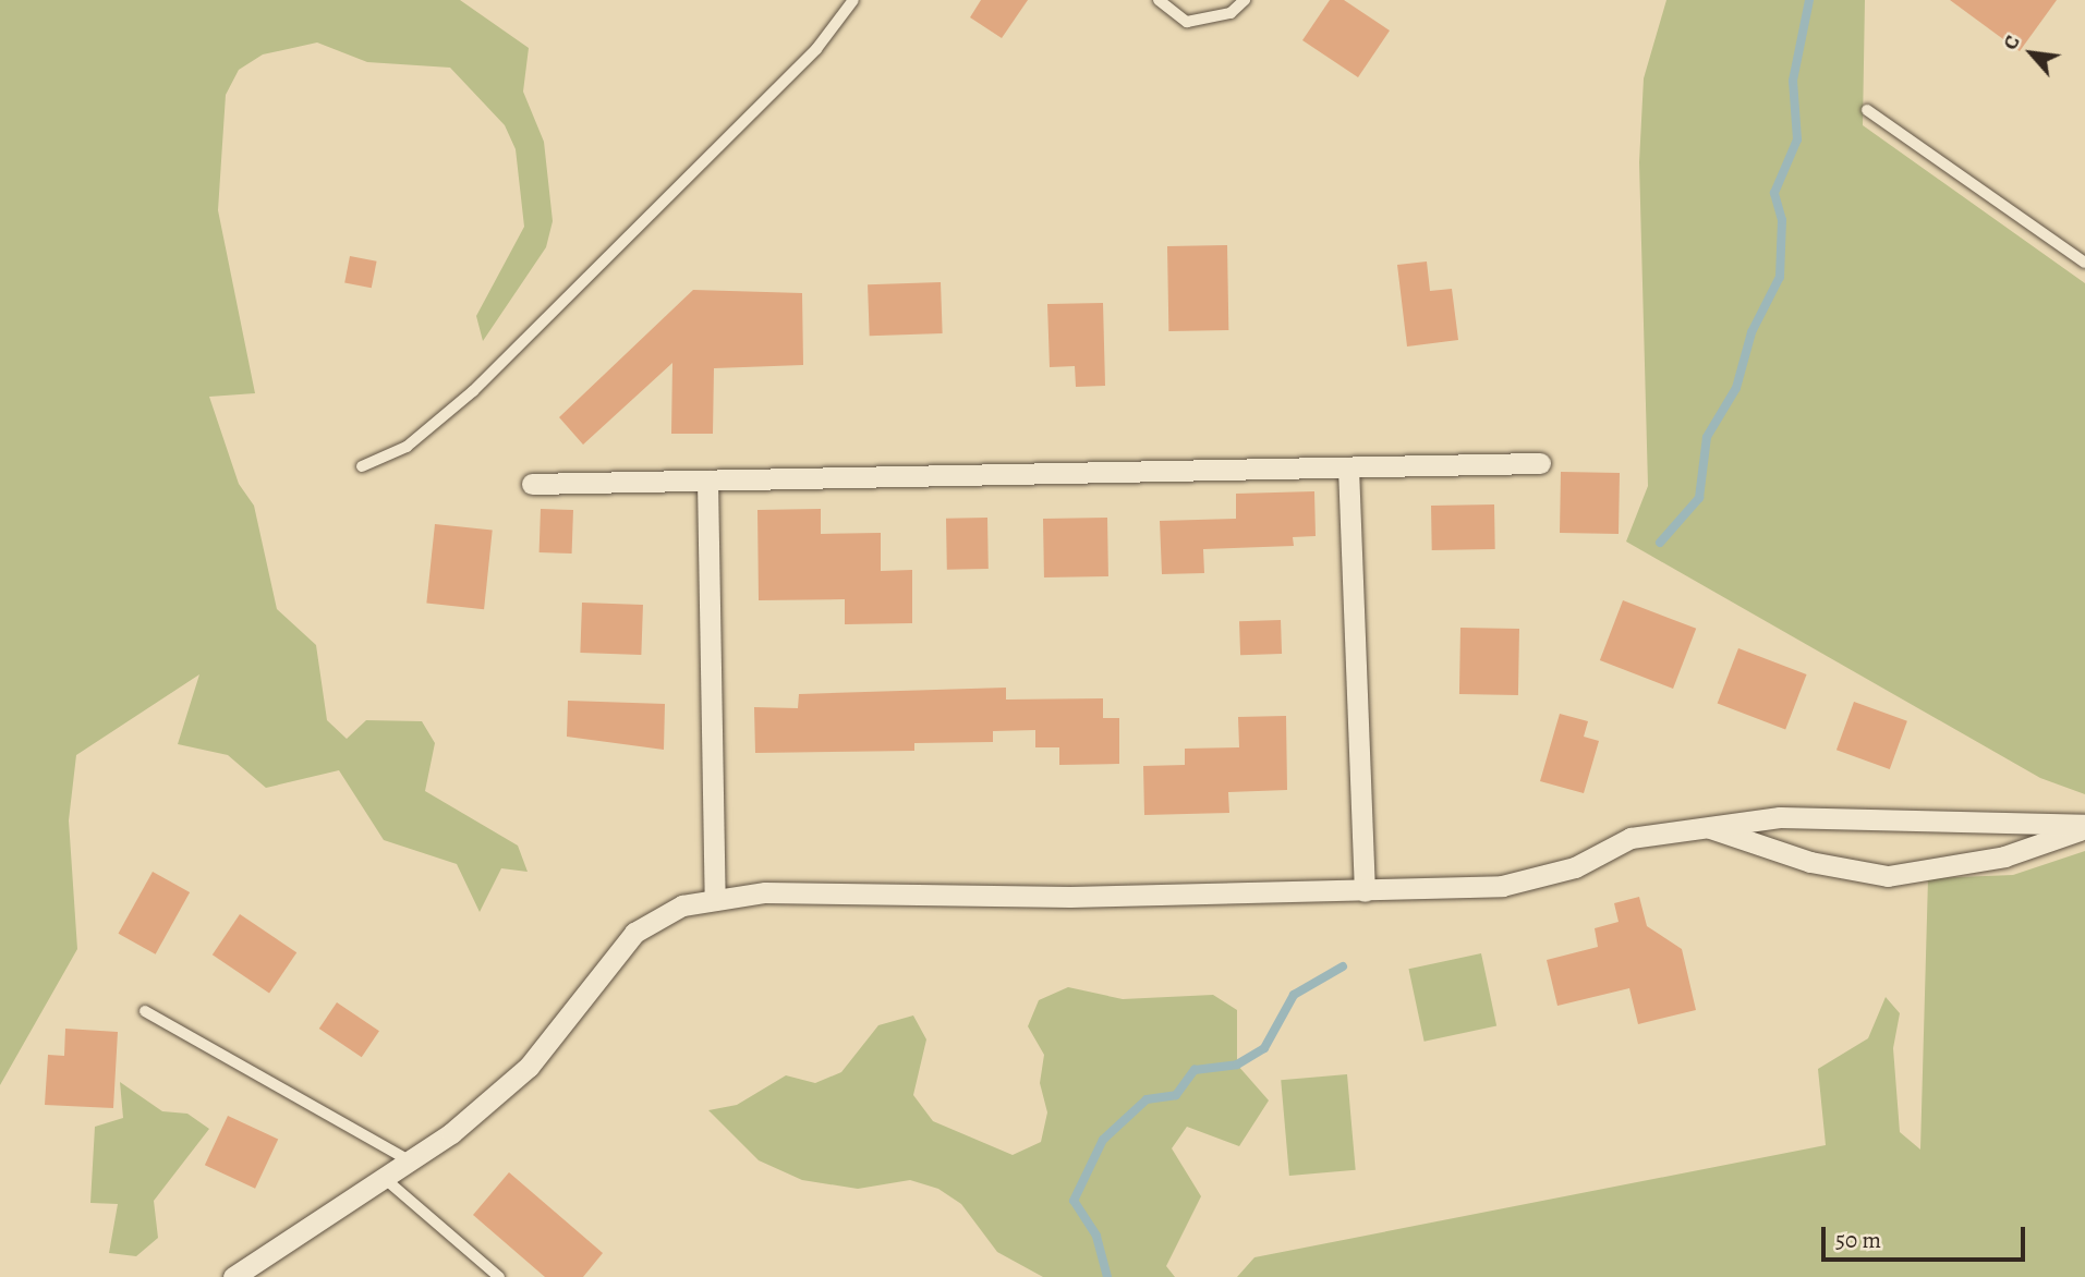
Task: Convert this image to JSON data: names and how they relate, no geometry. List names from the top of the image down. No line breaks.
{"scale_bar":"50 m","north":"top left"}
